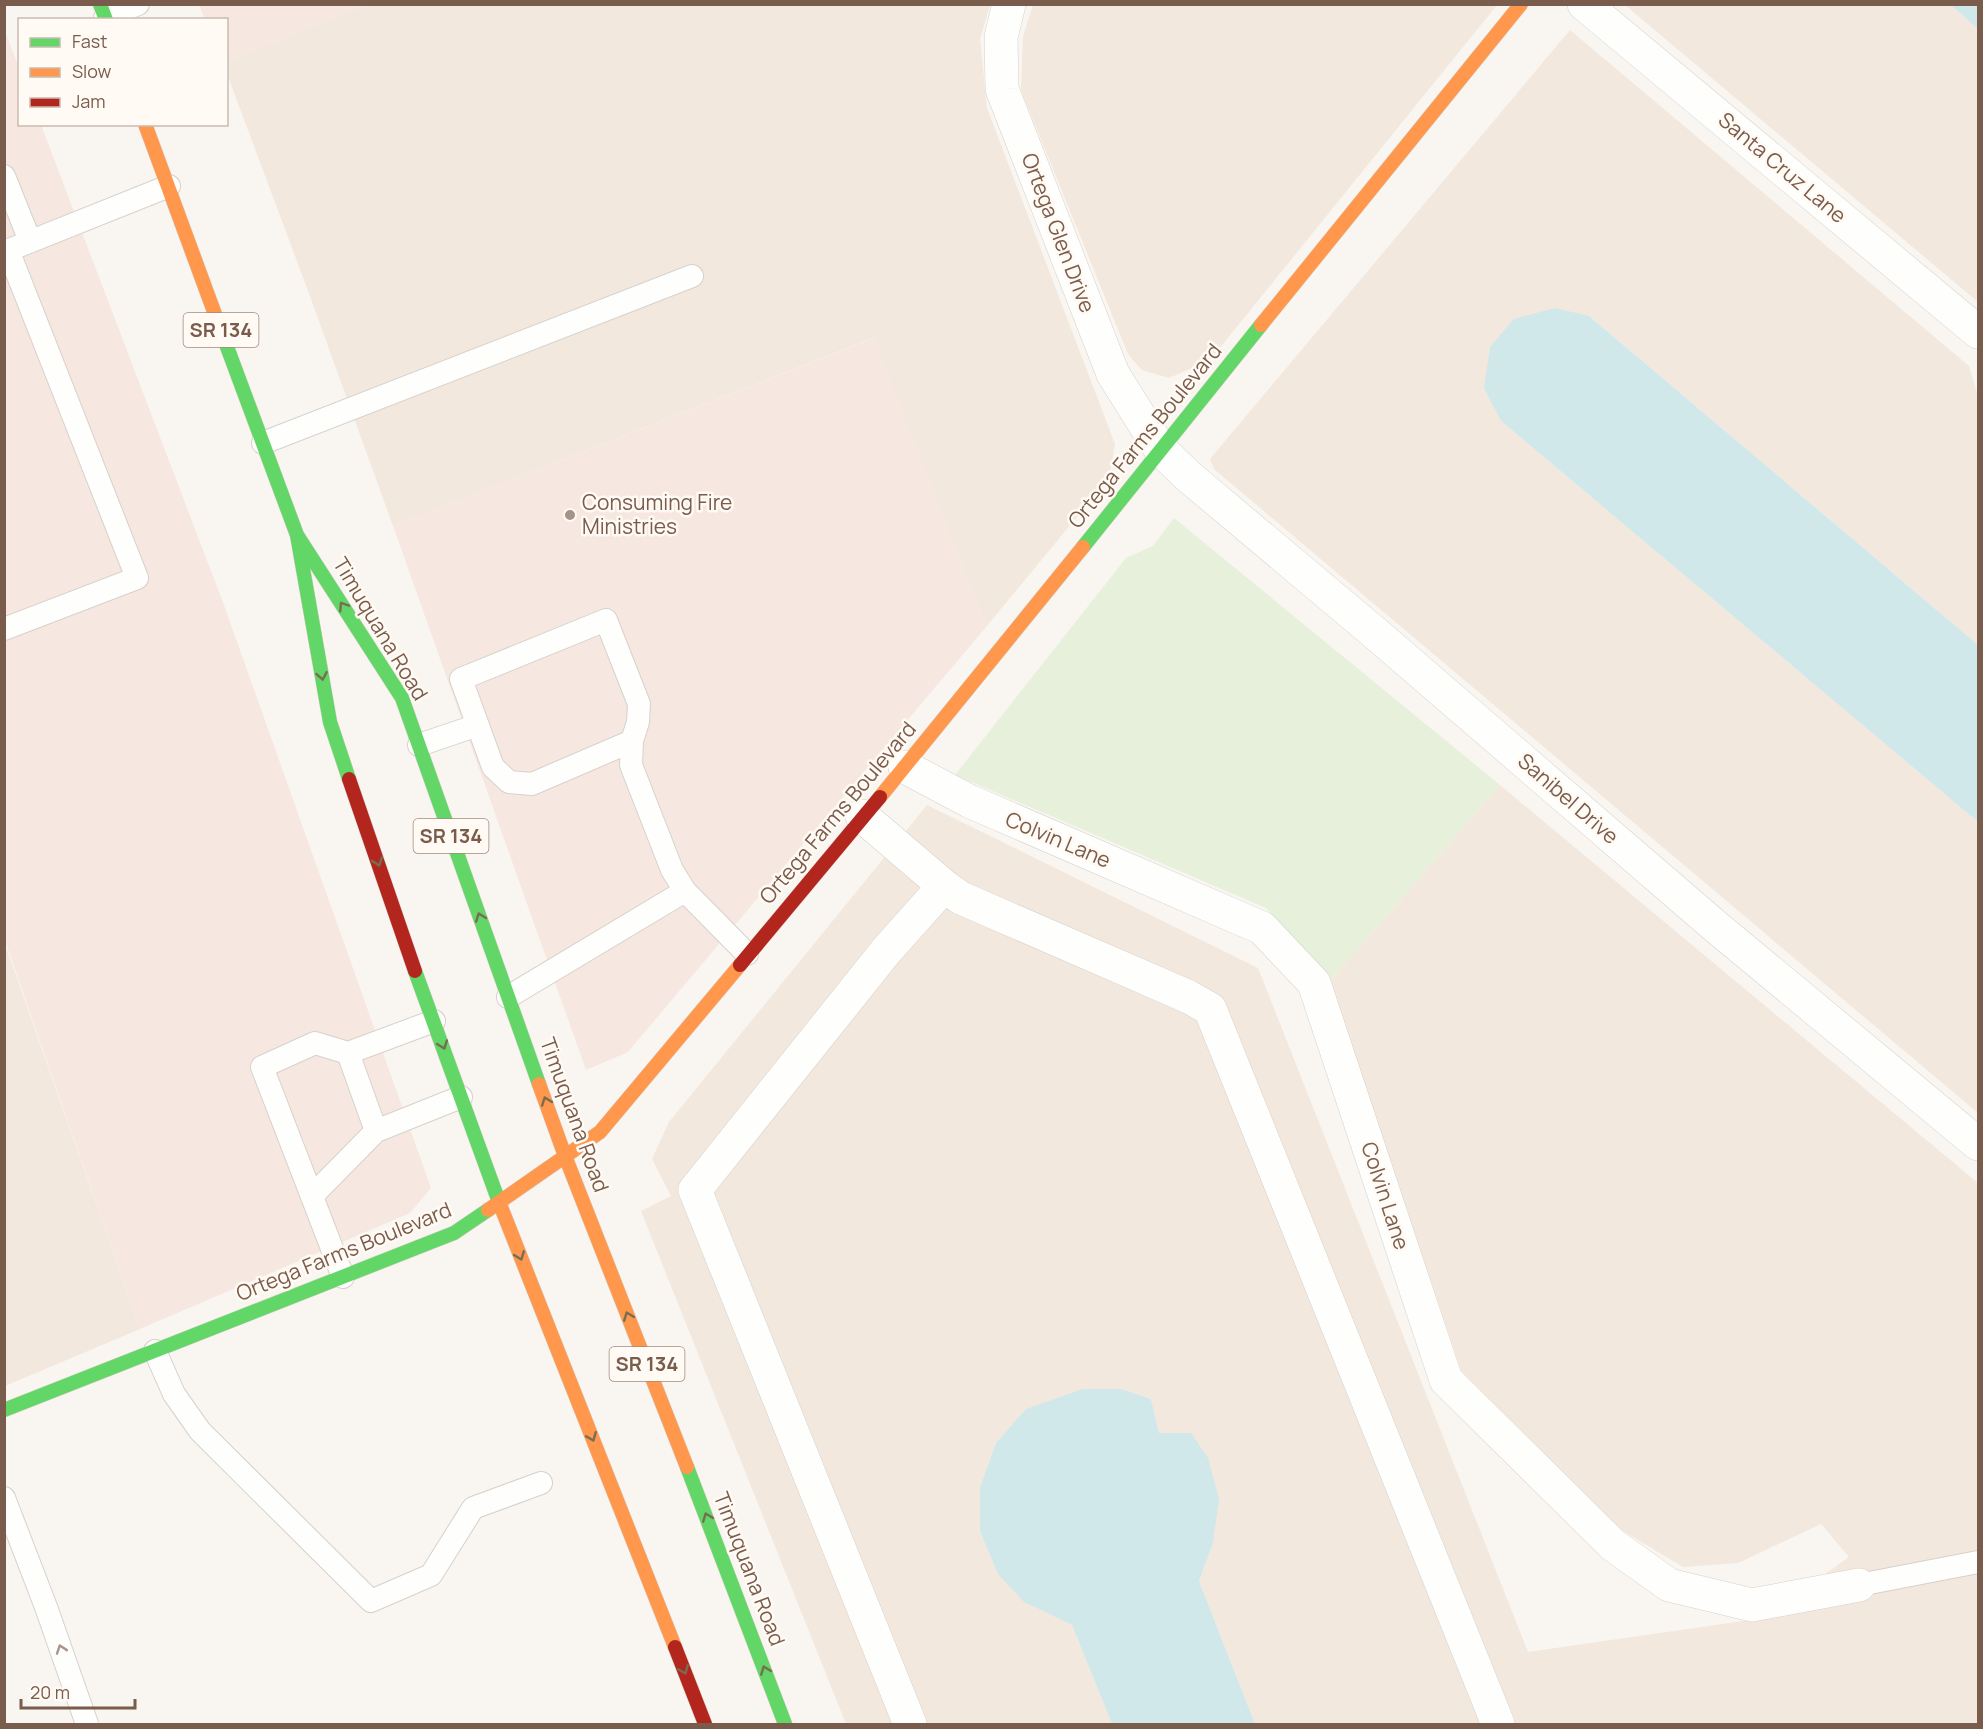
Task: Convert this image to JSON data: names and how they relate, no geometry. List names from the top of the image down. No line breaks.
{"streets":{"main road":["SR 134","Ortega Farms Boulevard","Timuquana Road"],"street":["Santa Cruz Lane","Ortega Glen Drive","Sanibel Drive","Colvin Lane"]},"crossings":[["Ortega Glen Drive","Ortega Farms Boulevard"],["Ortega Glen Drive","Sanibel Drive"],["Ortega Farms Boulevard","Timuquana Road"],["Ortega Farms Boulevard","Sanibel Drive"],["Ortega Farms Boulevard","Colvin Lane"]],"places":["Consuming Fire Ministries"],"legend":["Fast","Slow","Jam"],"scale_bar":"20 m"}
